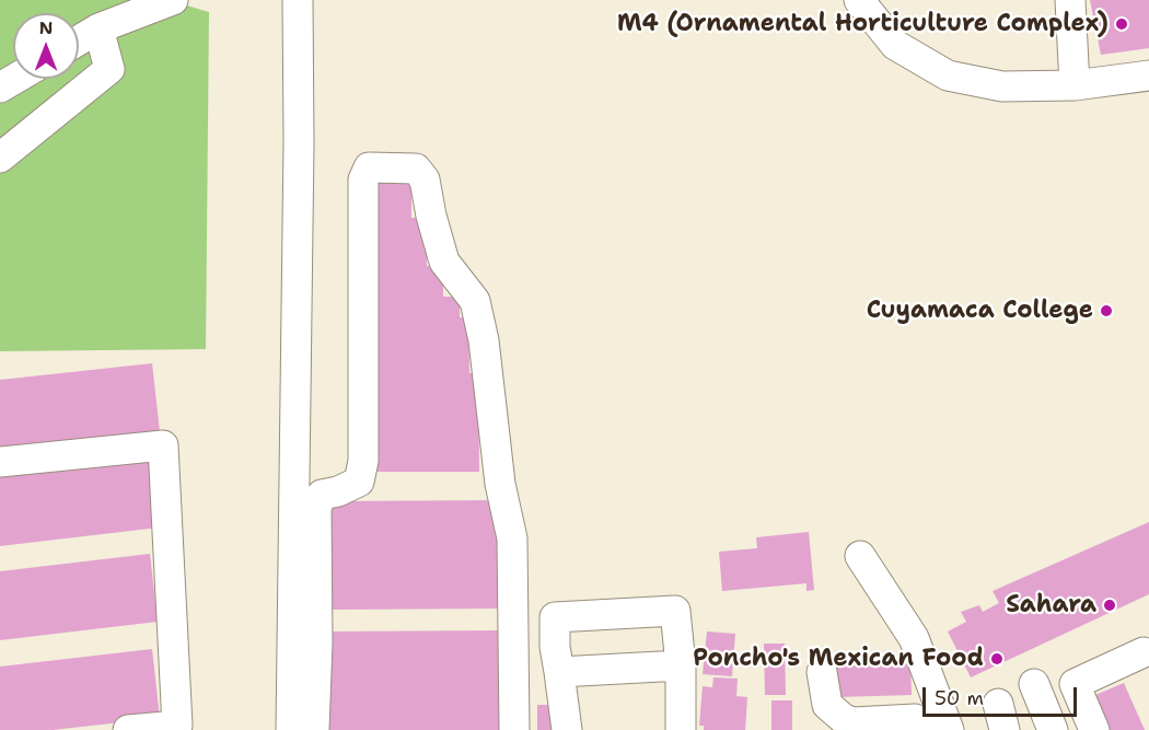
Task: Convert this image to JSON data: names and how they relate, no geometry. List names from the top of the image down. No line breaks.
{"places":["M4 (Ornamental Horticulture Complex)","Cuyamaca College","Sahara","Poncho's Mexican Food"],"scale_bar":"50 m","north":"top"}
